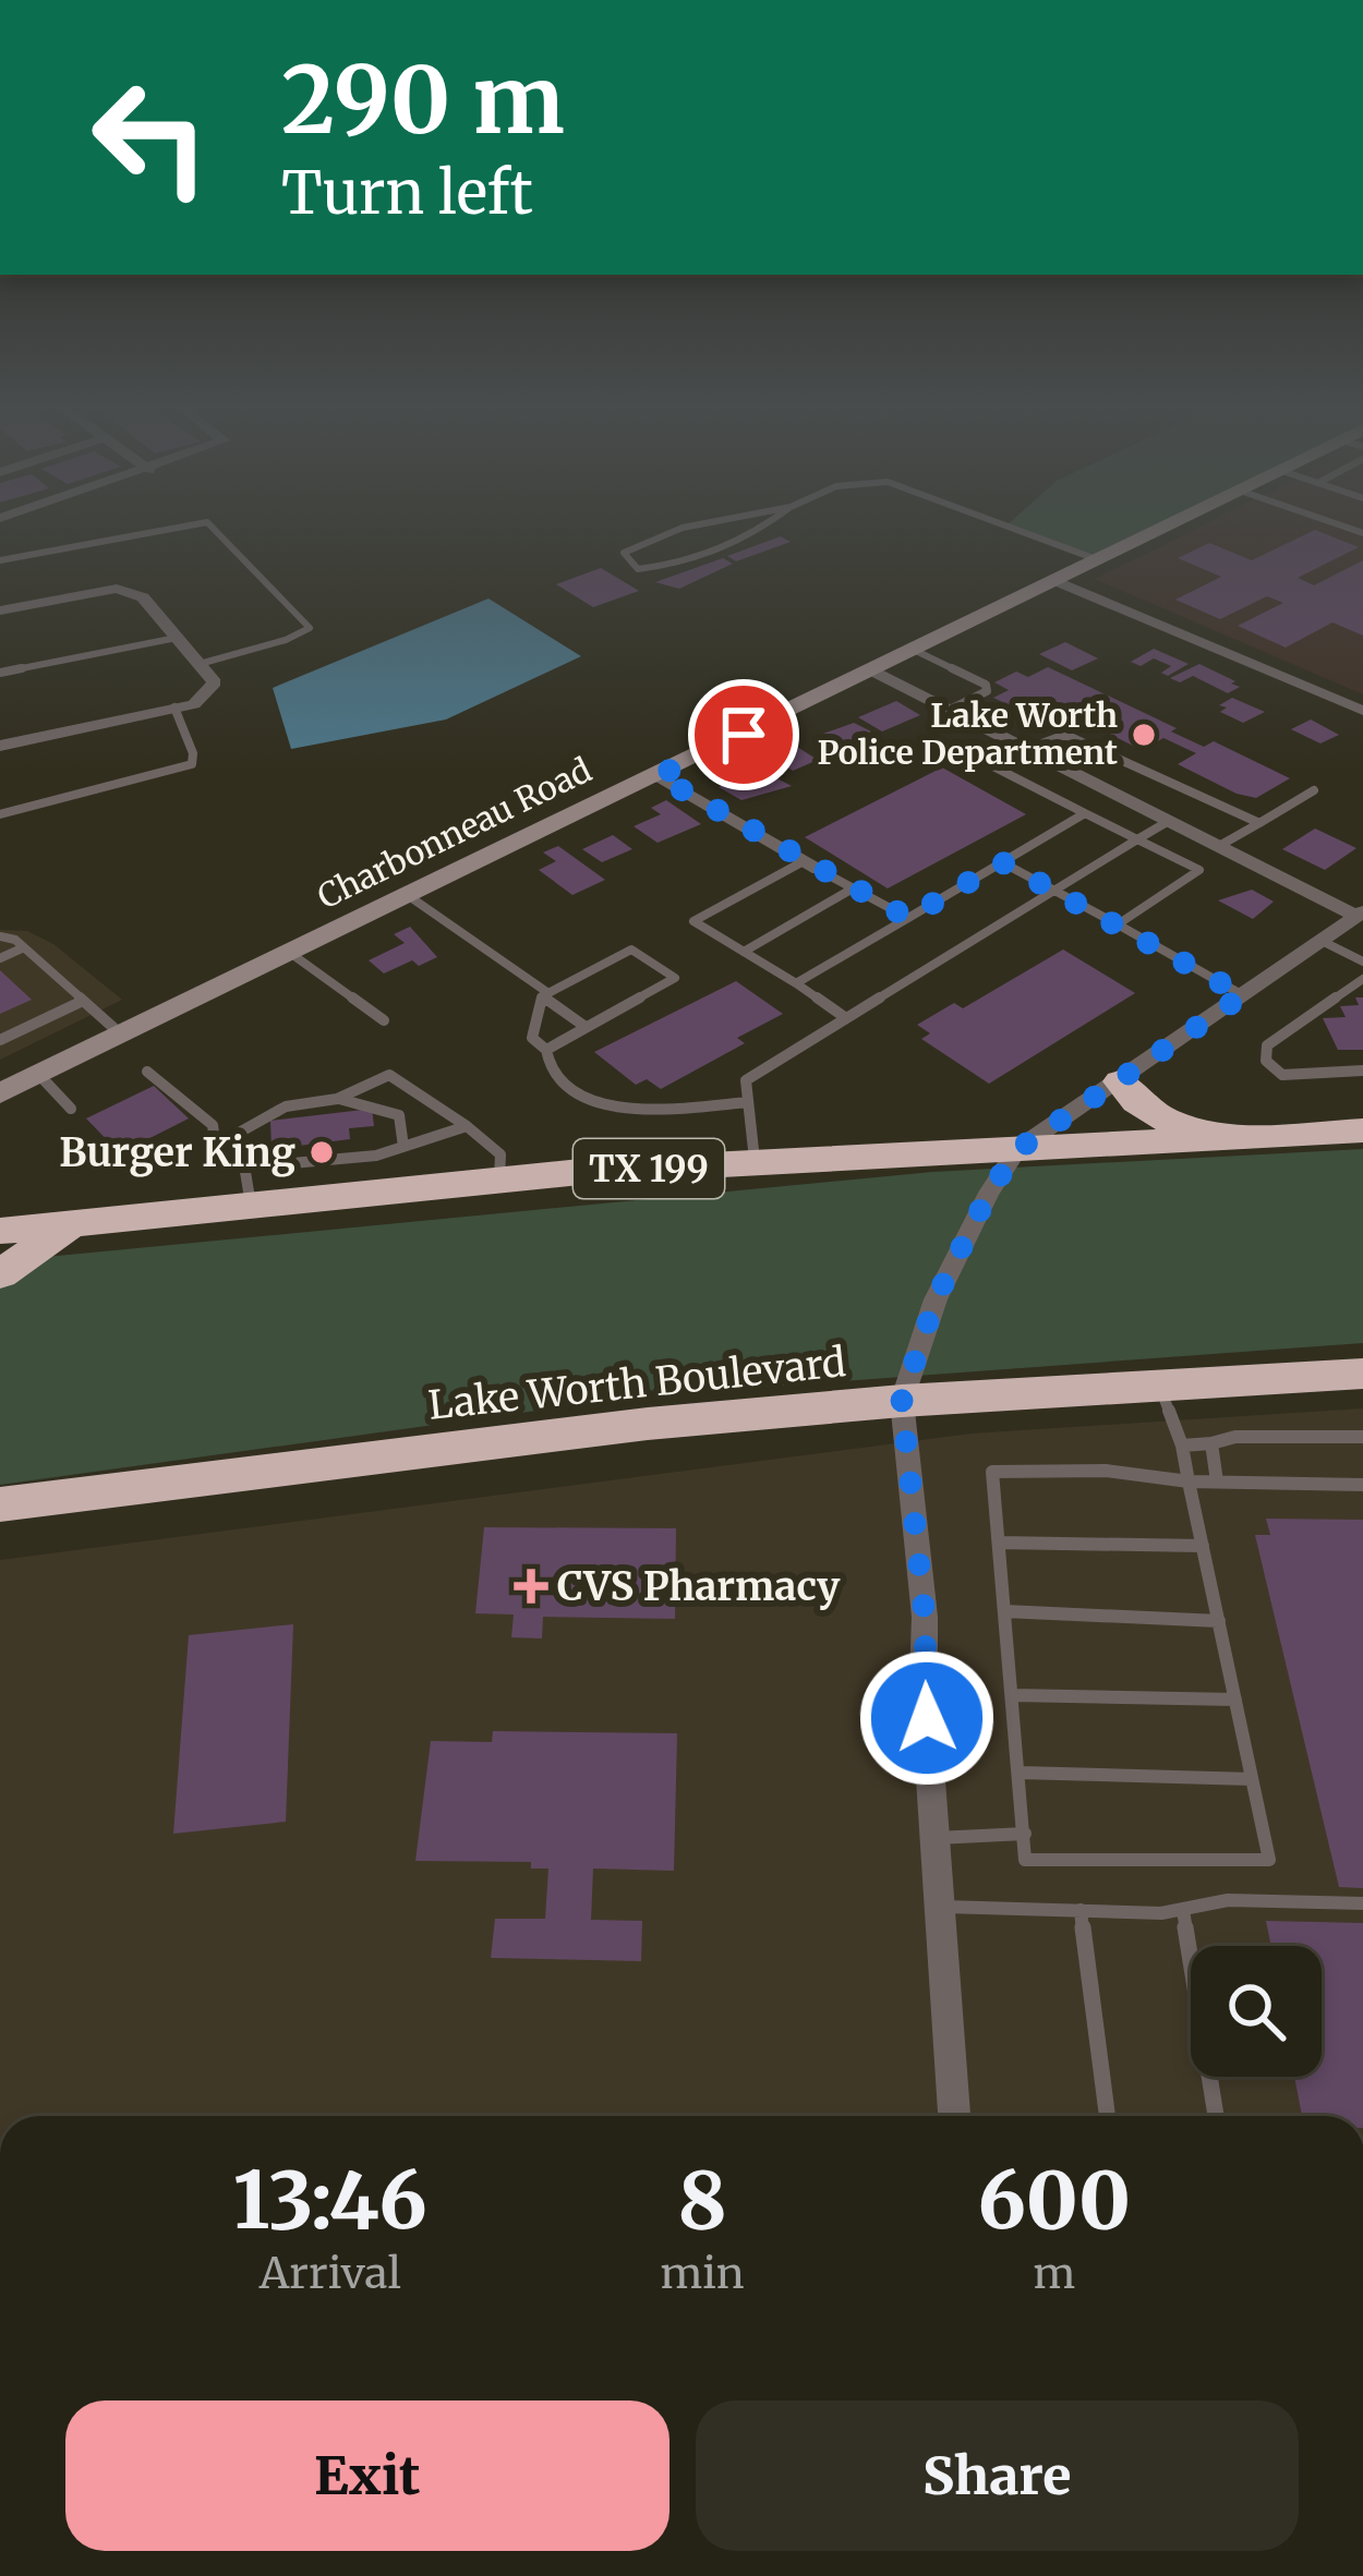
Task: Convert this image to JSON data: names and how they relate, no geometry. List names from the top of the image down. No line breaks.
{"streets":{"highway":["TX 199","Lake Worth Boulevard"],"street":["Charbonneau Road"]},"places":{"other":["Lake Worth Police Department","Burger King"],"health":["CVS Pharmacy"]},"page":{"turn":["290 m","Turn left"],"eta":["13:46","Arrival","8","min","600","m"],"buttons":["Exit","Share"]}}
